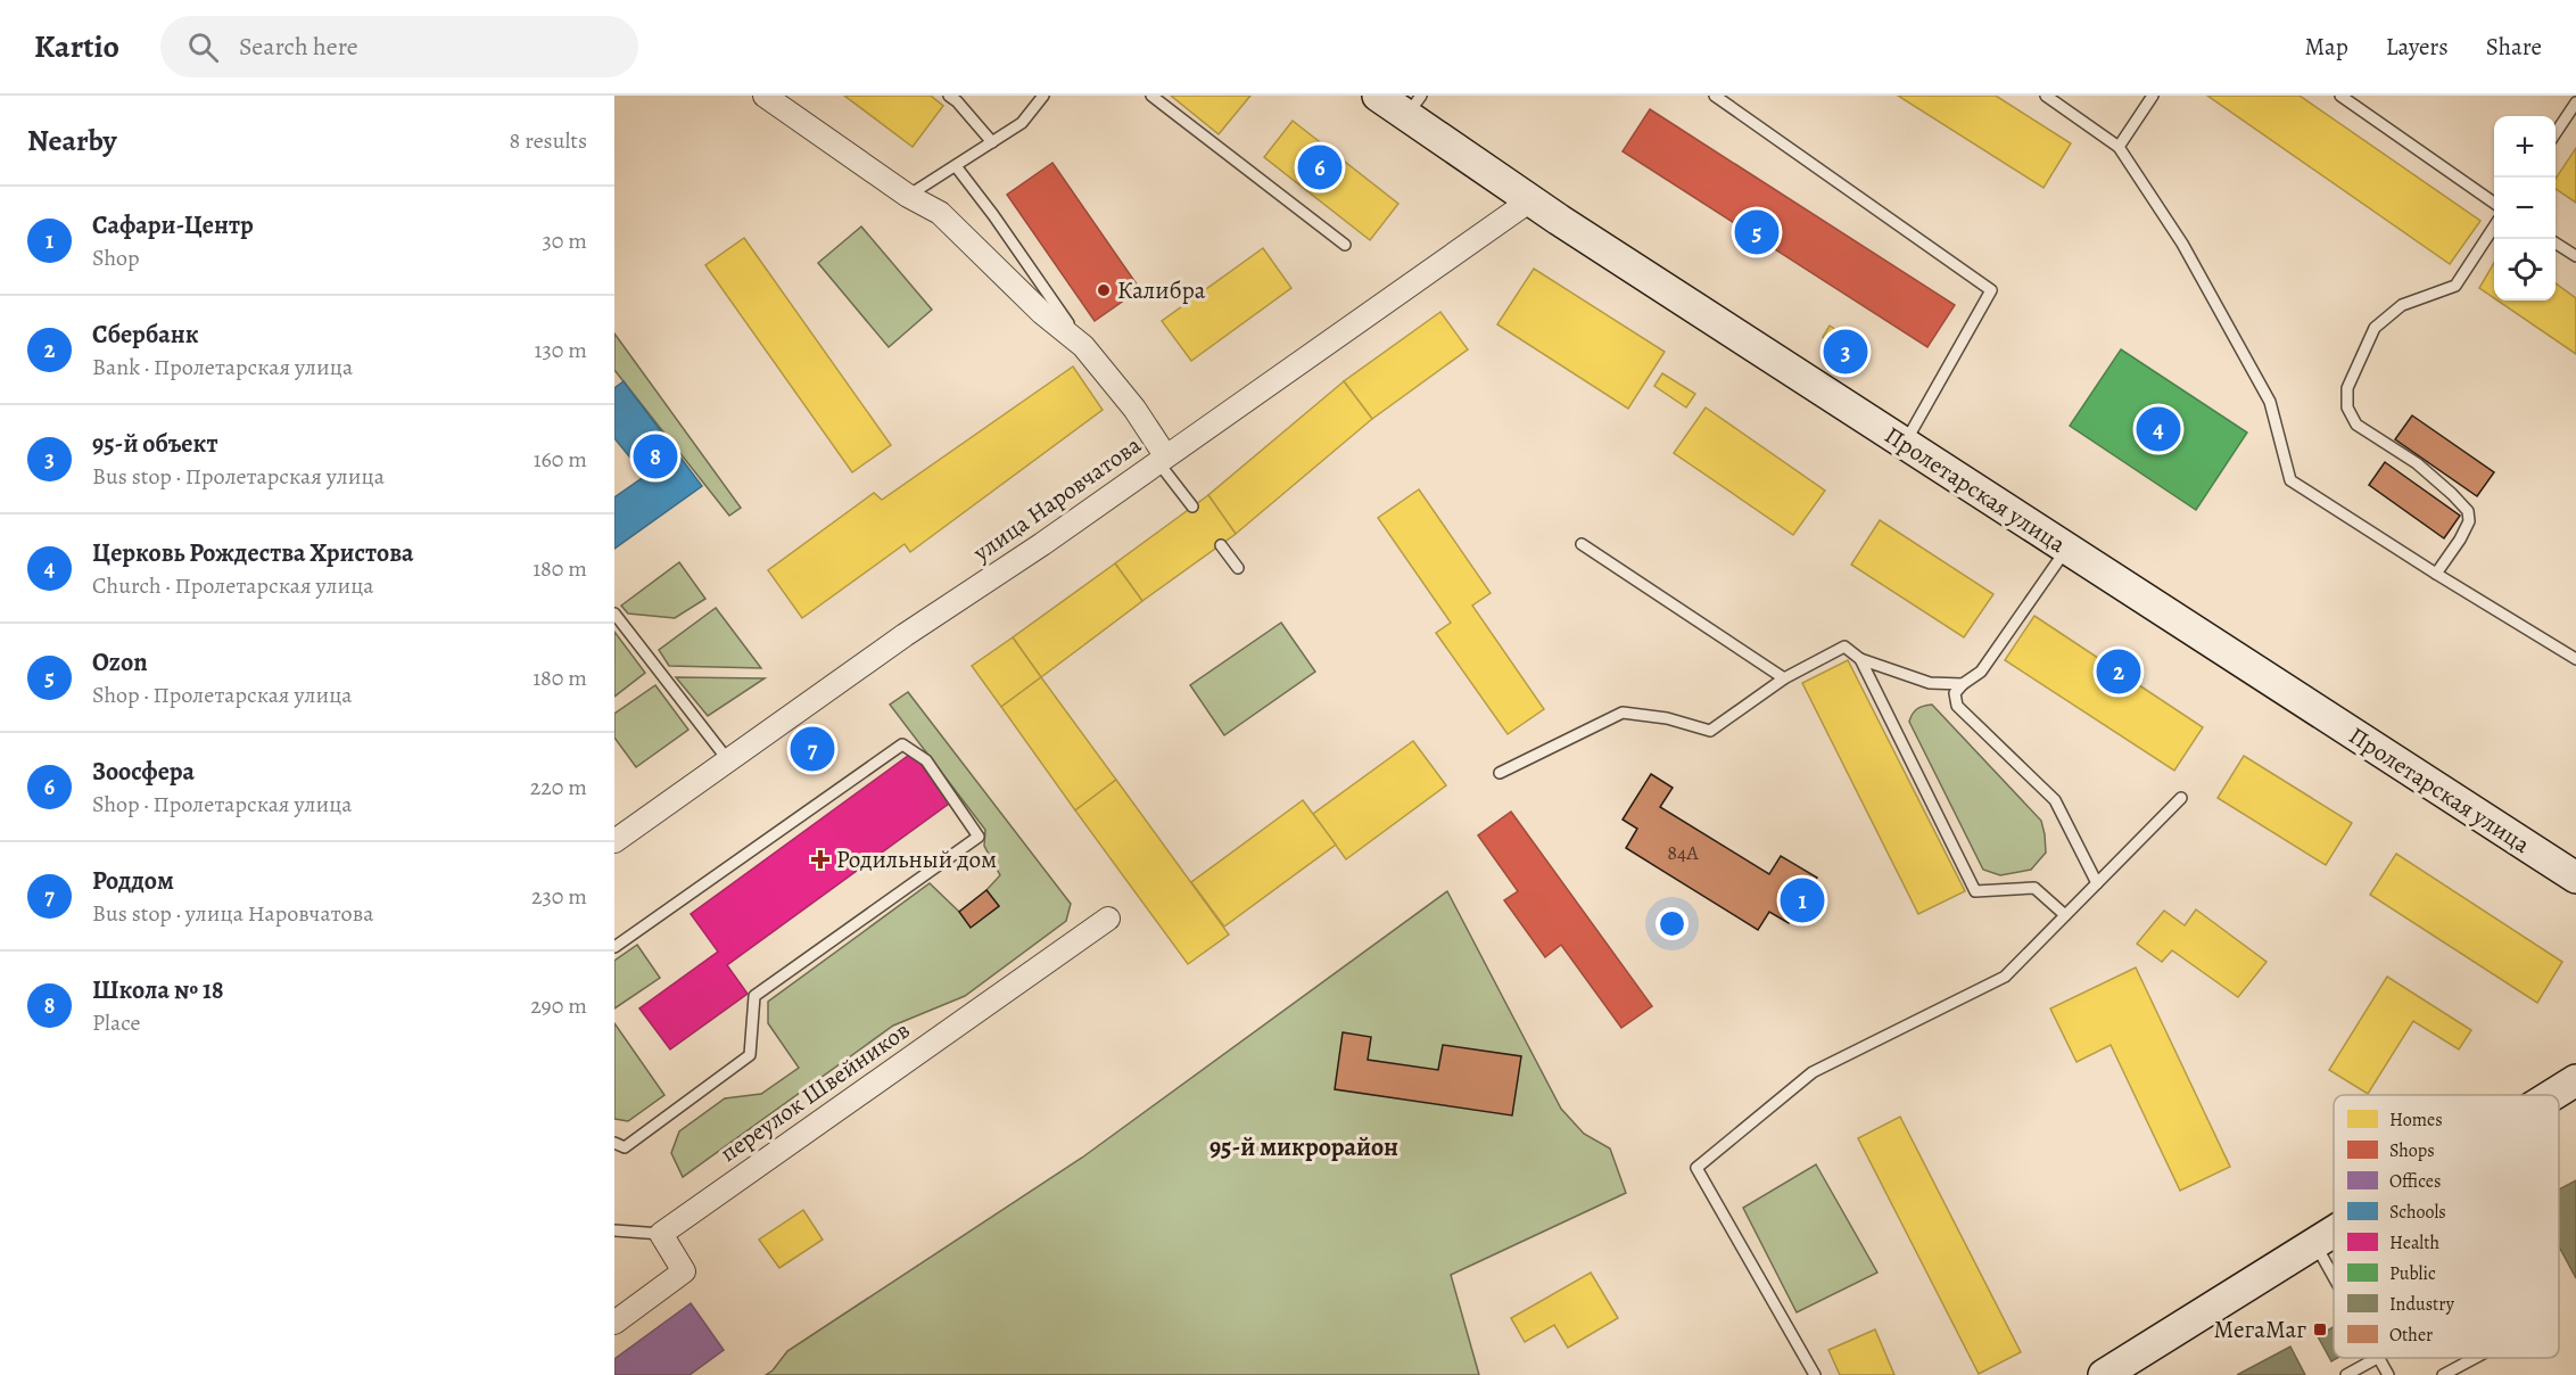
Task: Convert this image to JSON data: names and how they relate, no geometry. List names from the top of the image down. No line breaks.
{"streets":{"street":["Пролетарская улица","улица Наровчатова","переулок Швейников"]},"crossings":[["Пролетарская улица","улица Наровчатова"]],"districts":["95-й микрорайон"],"places":{"other":["Калибра"],"health":["Родильный дом"],"transit":["МегаМаг"]},"house_numbers":["84А"],"legend":["Homes","Shops","Offices","Schools","Health","Public","Industry","Other"],"page":{"header":"Kartio","search":"Search here","nav":["Map","Layers","Share"],"heading":["Nearby","8 results"],"map_buttons":["+","−"],"pins":["6","5","3","4","8","2","7","1"],"list":[{"mark":"1","name":"Сафари-Центр","note":"Shop","value":"30 m"},{"mark":"2","name":"Сбербанк","note":"Bank · Пролетарская улица","value":"130 m"},{"mark":"3","name":"95-й объект","note":"Bus stop · Пролетарская улица","value":"160 m"},{"mark":"4","name":"Церковь Рождества Христова","note":"Church · Пролетарская улица","value":"180 m"},{"mark":"5","name":"Ozon","note":"Shop · Пролетарская улица","value":"180 m"},{"mark":"6","name":"Зоосфера","note":"Shop · Пролетарская улица","value":"220 m"},{"mark":"7","name":"Роддом","note":"Bus stop · улица Наровчатова","value":"230 m"},{"mark":"8","name":"Школа № 18","note":"Place","value":"290 m"}]}}
